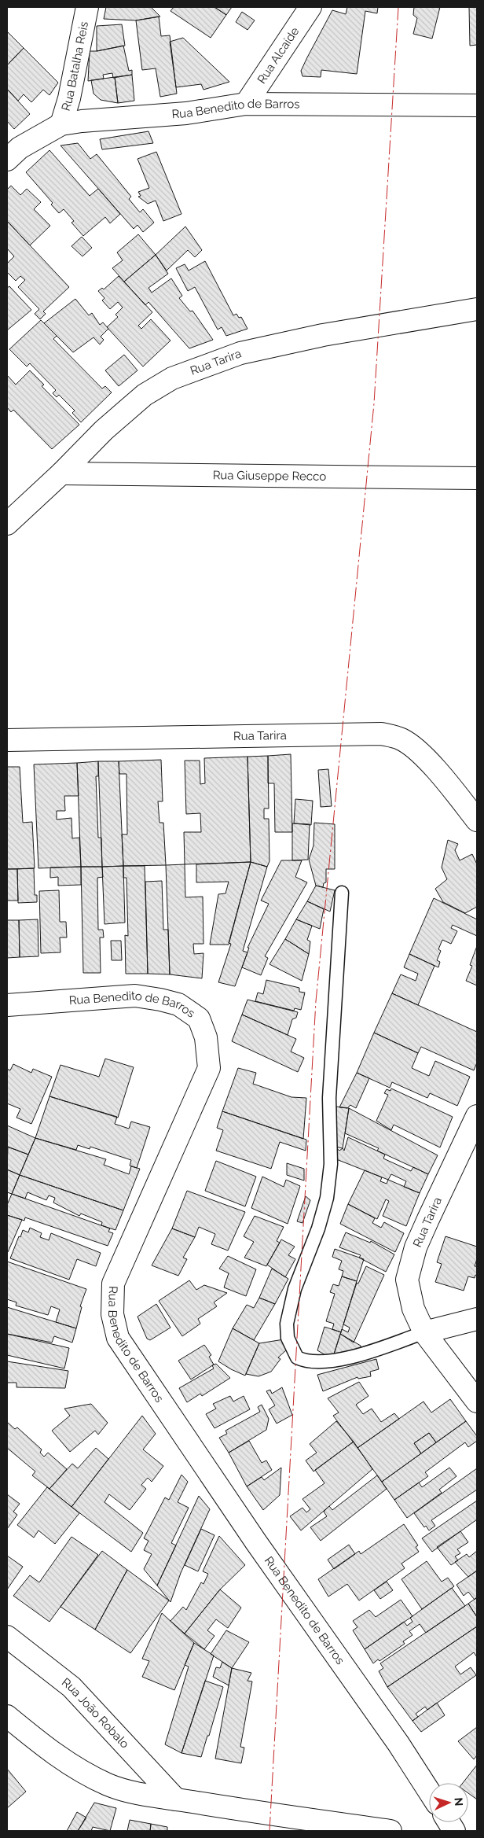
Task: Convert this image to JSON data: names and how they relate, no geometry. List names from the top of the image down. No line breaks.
{"streets":{"street":["Rua Alcaíde","Rua Batalha Reis","Rua Benedito de Barros","Rua Tarira","Rua Giuseppe Recco","Rua João Robalo"]},"crossings":[["Rua Alcaíde","Rua Benedito de Barros"],["Rua Batalha Reis","Rua Benedito de Barros"],["Rua Tarira","Rua Giuseppe Recco"]],"north":"right"}
